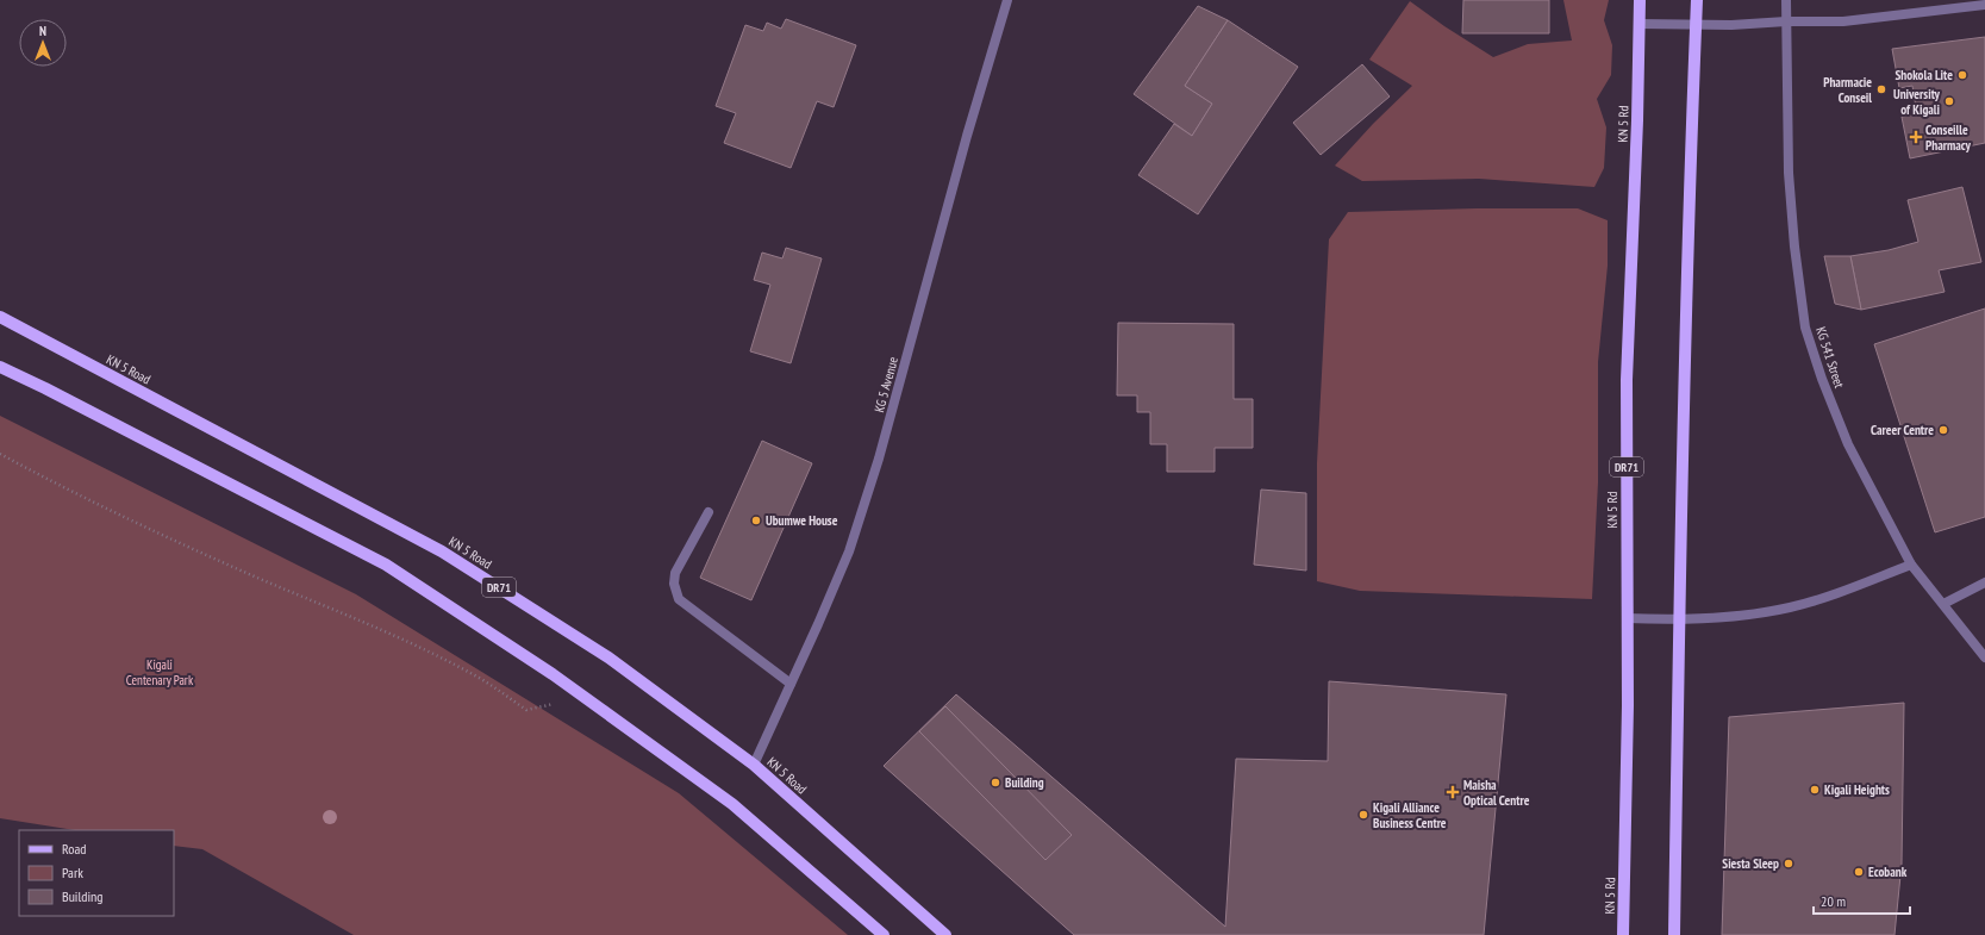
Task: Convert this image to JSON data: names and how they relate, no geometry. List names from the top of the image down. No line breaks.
{"streets":{"main road":["KN 5 Rd","KN 5 Road","DR71"],"street":["KG 541 Street","KG 5 Avenue"]},"crossings":[["KN 5 Road","KG 5 Avenue"]],"parks":["Kigali Centenary Park"],"places":{"other":["Shokola Lite","Pharmacie Conseil","University of Kigali","Career Centre","Ubumwe House","Building","Kigali Heights","Kigali Alliance Business Centre","Siesta Sleep","Ecobank"],"health":["Conseille Pharmacy","Maisha Optical Centre"]},"legend":["Road","Park","Building"],"scale_bar":"20 m","north":"top"}
